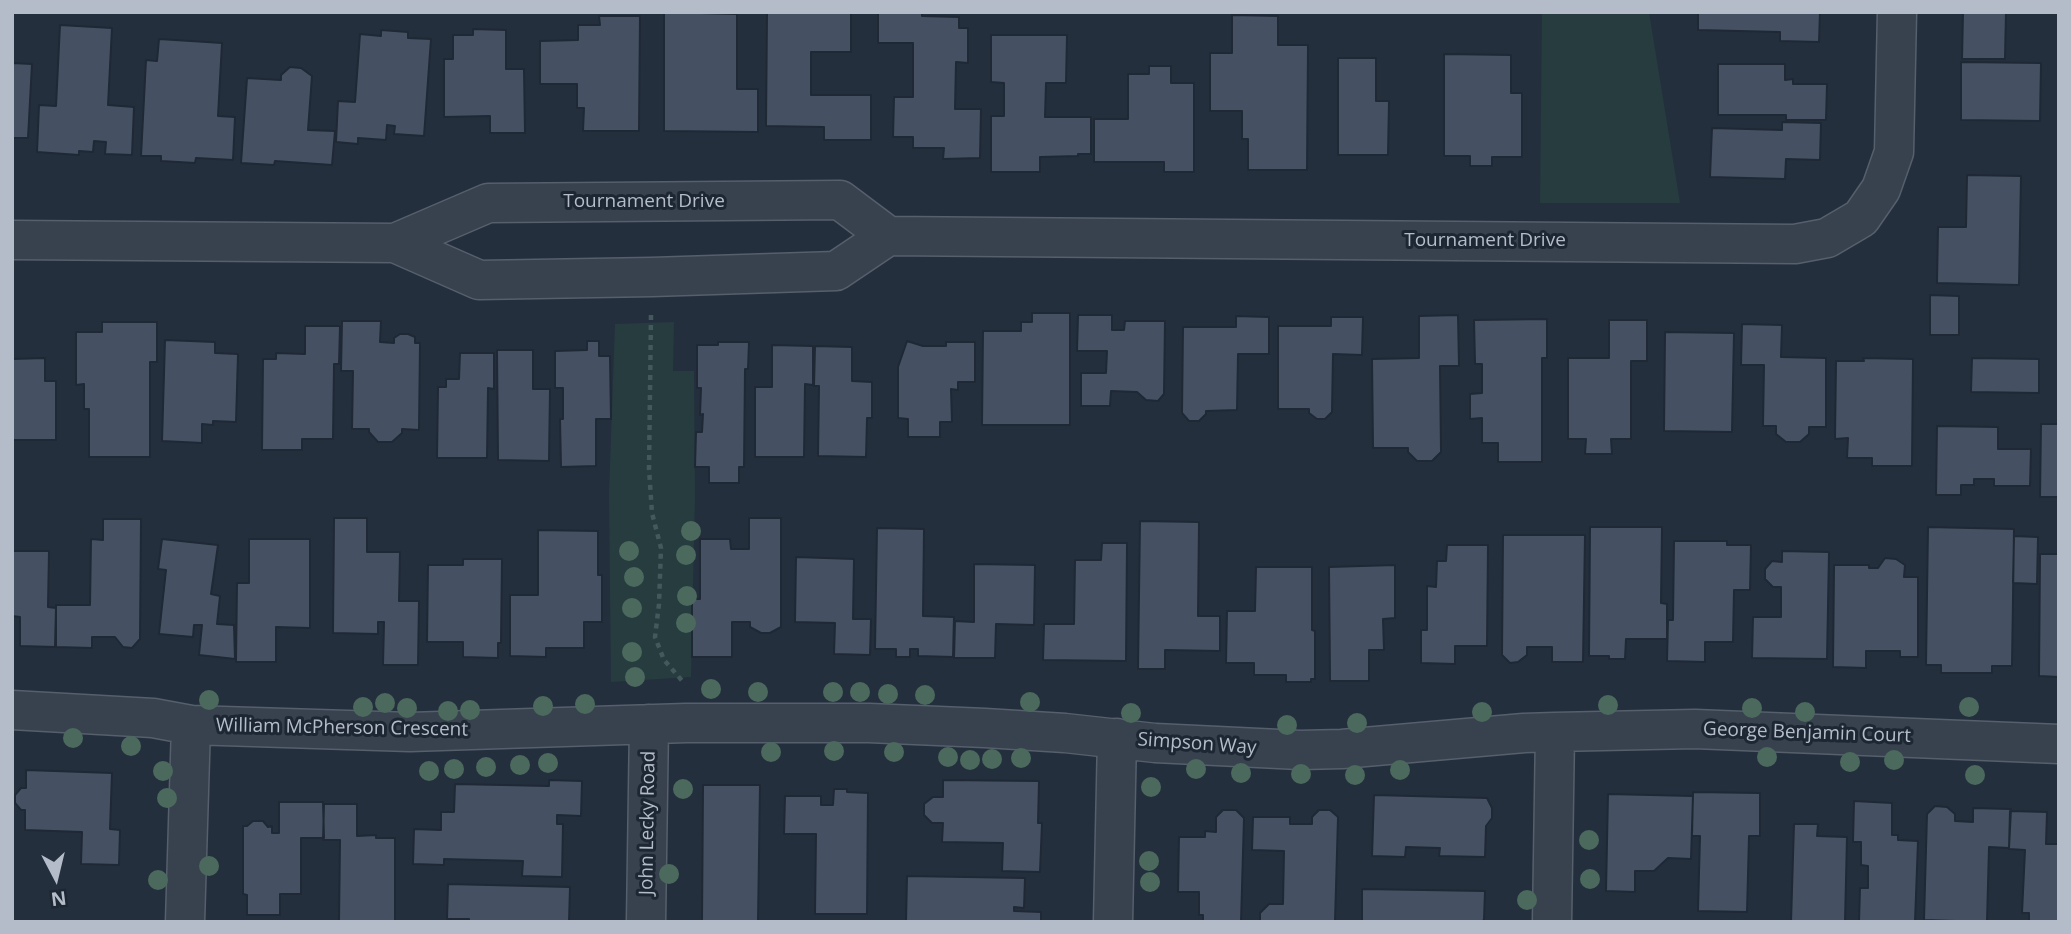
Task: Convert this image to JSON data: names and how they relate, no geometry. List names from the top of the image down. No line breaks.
{"streets":{"street":["Tournament Drive","William McPherson Crescent","George Benjamin Court","Simpson Way","John Lecky Road"]},"crossings":[["William McPherson Crescent","Simpson Way"],["William McPherson Crescent","John Lecky Road"],["George Benjamin Court","Simpson Way"],["Simpson Way","John Lecky Road"]],"north":"bottom"}
